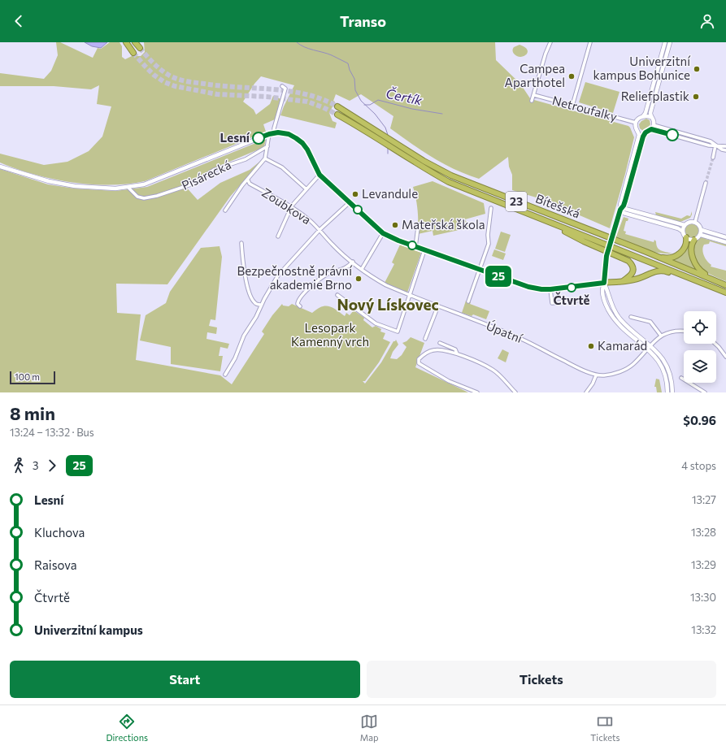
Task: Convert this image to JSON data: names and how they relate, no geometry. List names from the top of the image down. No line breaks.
{"streets":{"highway":["23","Bítešská"],"street":["Netroufalky","Pisárecká","Zoubkova","Úpatní"]},"crossings":[["Zoubkova","Úpatní"]],"districts":["Nový Lískovec"],"water":["Čertík"],"parks":["Lesopark Kamenný vrch"],"places":["Univerzitní kampus Bohunice","Campea Aparthotel","Reliefplastik","Lesní","Levandule","Mateřská škola","Bezpečnostně právní akademie Brno","Čtvrtě","Kamarád"],"lines":["bus line 25"],"scale_bar":"100 m","page":{"header":"Transo","on_map":"25","scale":"100 m","heading":["8 min","13:24 – 13:32 · Bus","$0.96"],"legs":["3","25","4 stops"],"list":[{"name":"Lesní","value":"13:27"},{"name":"Kluchova","value":"13:28"},{"name":"Raisova","value":"13:29"},{"name":"Čtvrtě","value":"13:30"},{"name":"Univerzitní kampus","value":"13:32"}],"buttons":["Start","Tickets"],"tabs":["Directions","Map","Tickets"]}}
